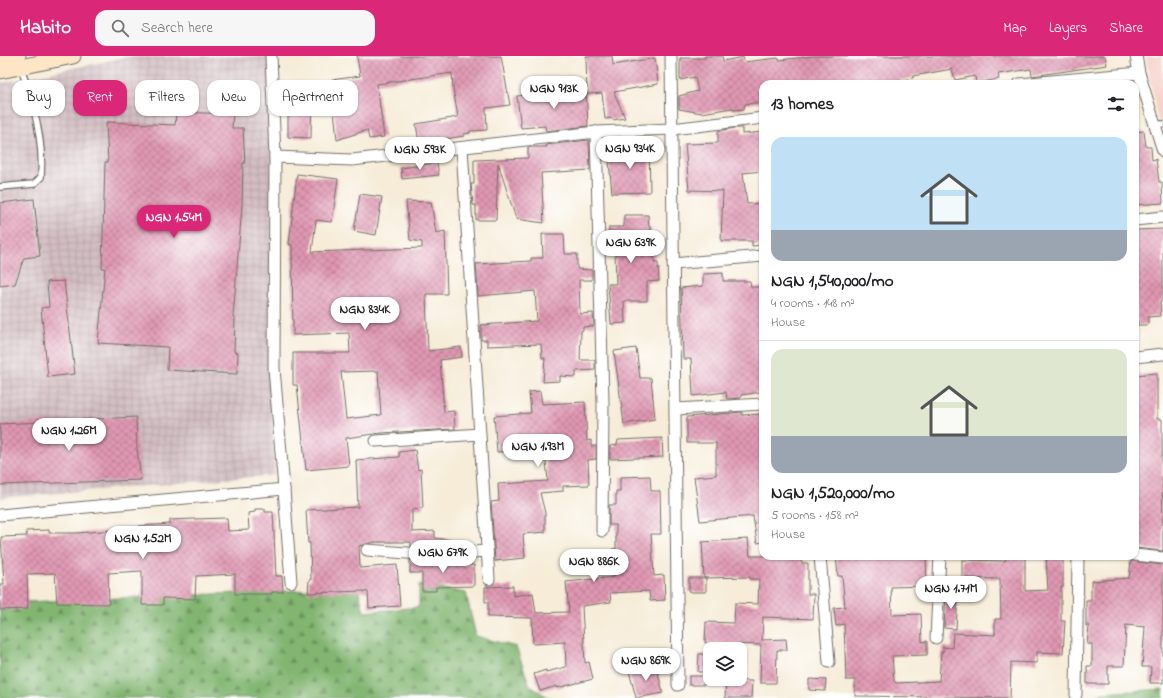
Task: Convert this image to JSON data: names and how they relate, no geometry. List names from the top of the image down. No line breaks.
{"page":{"header":"Habito","search":"Search here","nav":["Map","Layers","Share"],"price":["NGN 913K","NGN 934K","NGN 593K","NGN 1.54M","NGN 639K","NGN 834K","NGN 1.26M","NGN 1.93M","NGN 1.52M","NGN 679K","NGN 886K","NGN 1.71M","NGN 869K"],"chip":["Buy","Rent","Filters","New","Apartment"],"heading":"13 homes","list":[{"name":"NGN 1,540,000/mo","note":"4 rooms · 148 m² · House"},{"name":"NGN 1,520,000/mo","note":"5 rooms · 158 m² · House"}]}}
